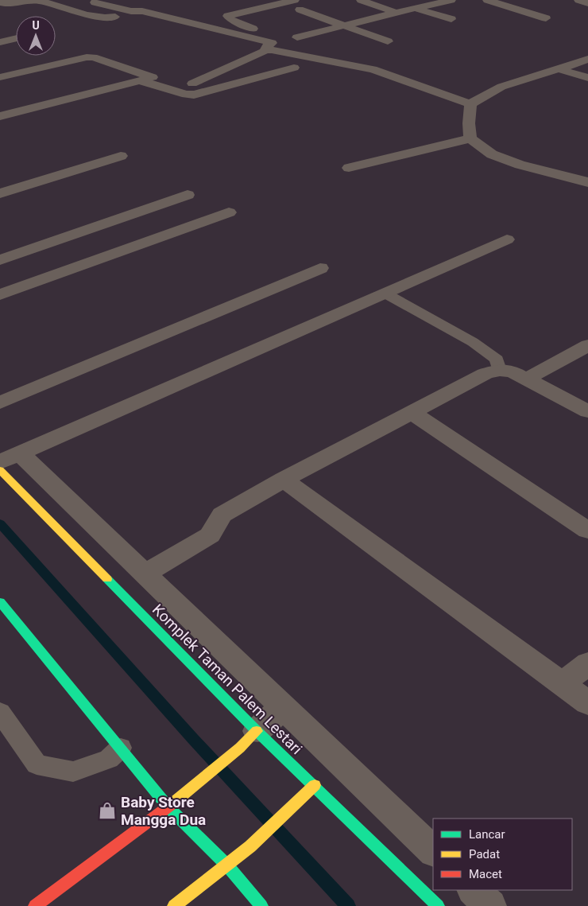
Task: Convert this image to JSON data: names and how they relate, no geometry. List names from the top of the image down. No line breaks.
{"streets":{"street":["Komplek Taman Palem Lestari"]},"places":{"shop":["Baby Store Mangga Dua"]},"legend":["Lancar","Padat","Macet"],"north":"top"}
